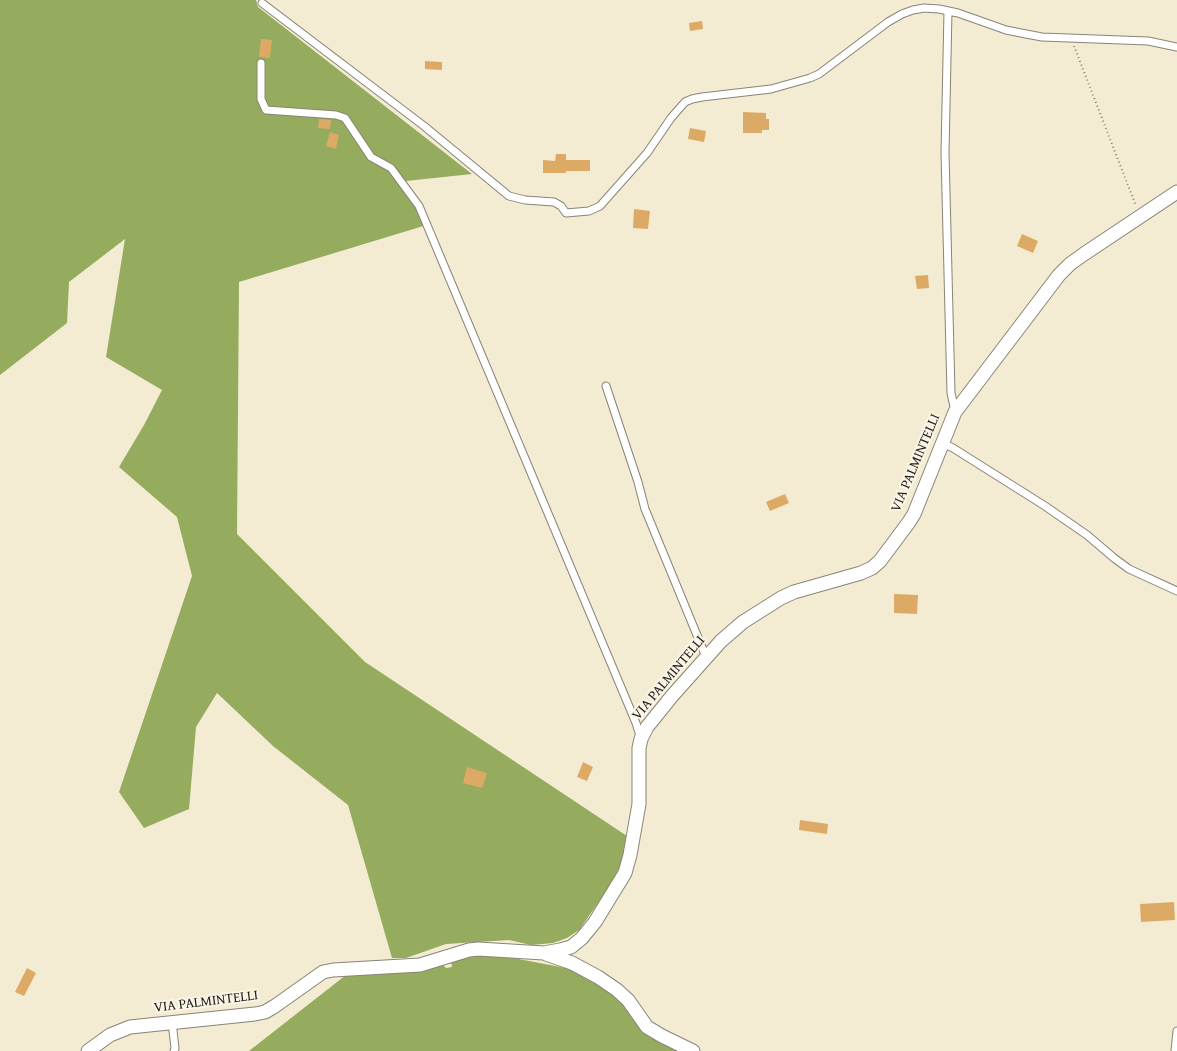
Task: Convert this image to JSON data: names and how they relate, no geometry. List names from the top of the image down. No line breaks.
{"streets":{"street":["VIA PALMINTELLI"]}}
